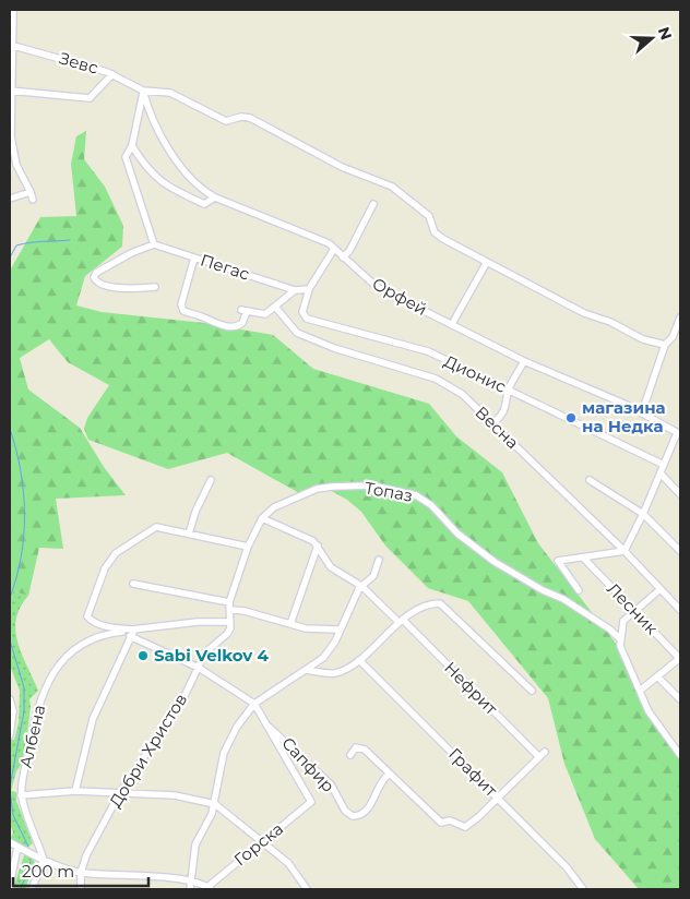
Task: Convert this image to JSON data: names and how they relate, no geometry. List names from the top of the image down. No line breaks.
{"streets":{"street":["Зевс","Пегас","Орфей","Дионис","Весна","Топаз","Лесник","Нефрит","Албена","Добри Христов","Сапфир","Графит","Горска"]},"crossings":[["Зевс","Орфей"],["Топаз","Албена"],["Топаз","Добри Христов"],["Нефрит","Графит"],["Албена","Добри Христов"],["Сапфир","Горска"]],"places":["магазина на Недка","Sabi Velkov 4"],"scale_bar":"200 m","north":"right"}
